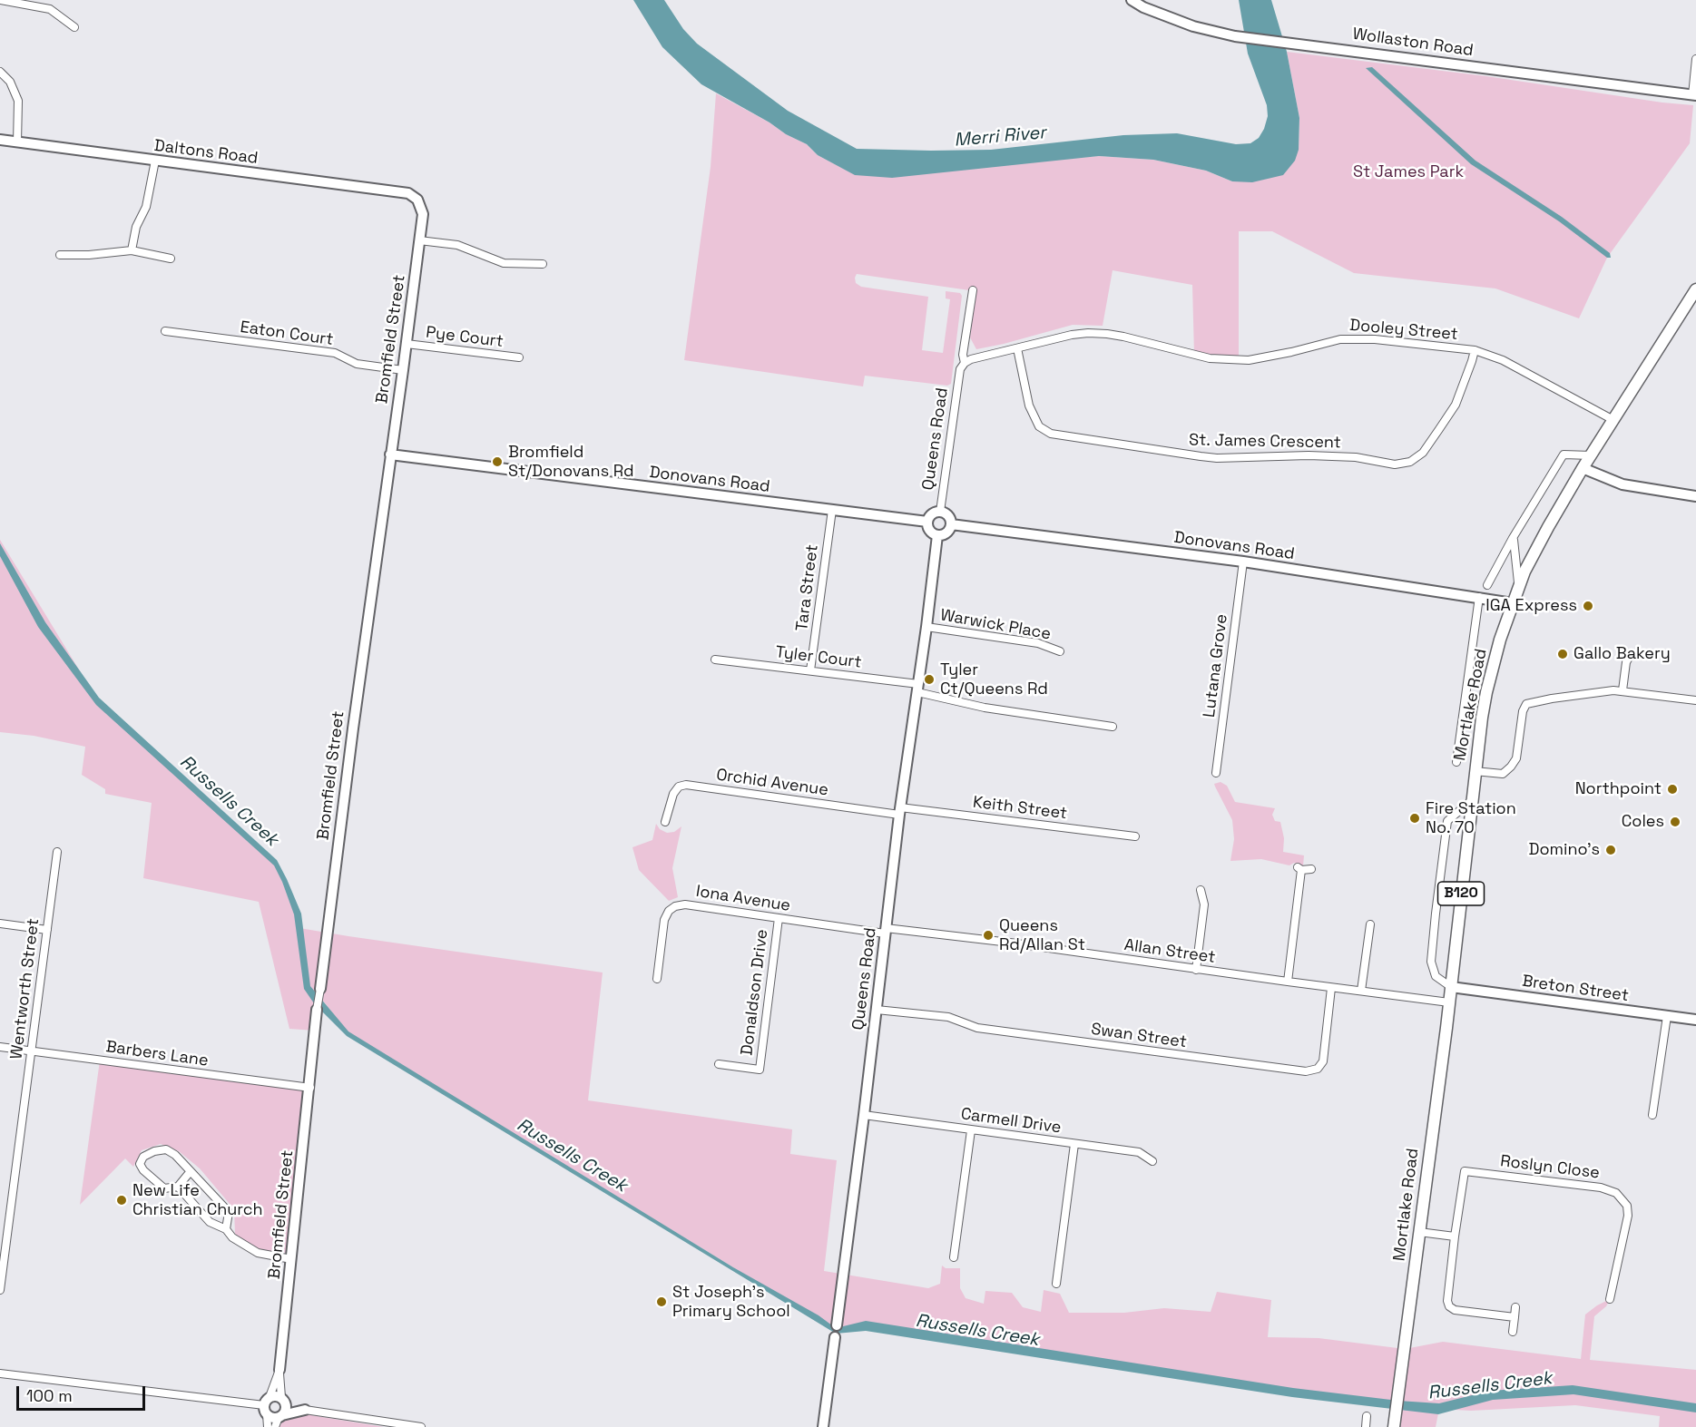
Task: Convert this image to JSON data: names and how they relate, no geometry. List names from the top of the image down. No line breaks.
{"streets":{"main road":["Mortlake Road","B120"],"street":["Wollaston Road","Daltons Road","Dooley Street","Eaton Court","Pye Court","Bromfield Street","Queens Road","St. James Crescent","Donovans Road","Tara Street","Warwick Place","Tyler Court","Lutana Grove","Orchid Avenue","Keith Street","Iona Avenue","Allan Street","Wentworth Street","Breton Street","Donaldson Drive","Swan Street","Barbers Lane","Carmell Drive","Roslyn Close"]},"crossings":[["Daltons Road","Bromfield Street"],["Dooley Street","Queens Road"],["Dooley Street","St. James Crescent"],["Dooley Street","Mortlake Road"],["Eaton Court","Bromfield Street"],["Pye Court","Bromfield Street"],["Bromfield Street","Donovans Road"],["Bromfield Street","Barbers Lane"],["Queens Road","Donovans Road"],["Queens Road","Warwick Place"],["Queens Road","Tyler Court"],["Queens Road","Orchid Avenue"],["Queens Road","Keith Street"],["Queens Road","Iona Avenue"],["Queens Road","Allan Street"],["Queens Road","Swan Street"],["Queens Road","Carmell Drive"],["Donovans Road","Tara Street"],["Donovans Road","Lutana Grove"],["Donovans Road","Mortlake Road"],["Tara Street","Tyler Court"],["Mortlake Road","Allan Street"],["Mortlake Road","Breton Street"],["Orchid Avenue","Keith Street"],["Iona Avenue","Allan Street"],["Iona Avenue","Donaldson Drive"],["Allan Street","Swan Street"],["Wentworth Street","Barbers Lane"]],"water":["Merri River","Russells Creek"],"parks":["St James Park"],"places":["Bromfield St/Donovans Rd","IGA Express","Gallo Bakery","Tyler Ct/Queens Rd","Northpoint","Fire Station No. 70","Coles","Domino's","Queens Rd/Allan St","New Life Christian Church","St Joseph's Primary School"],"scale_bar":"100 m"}
